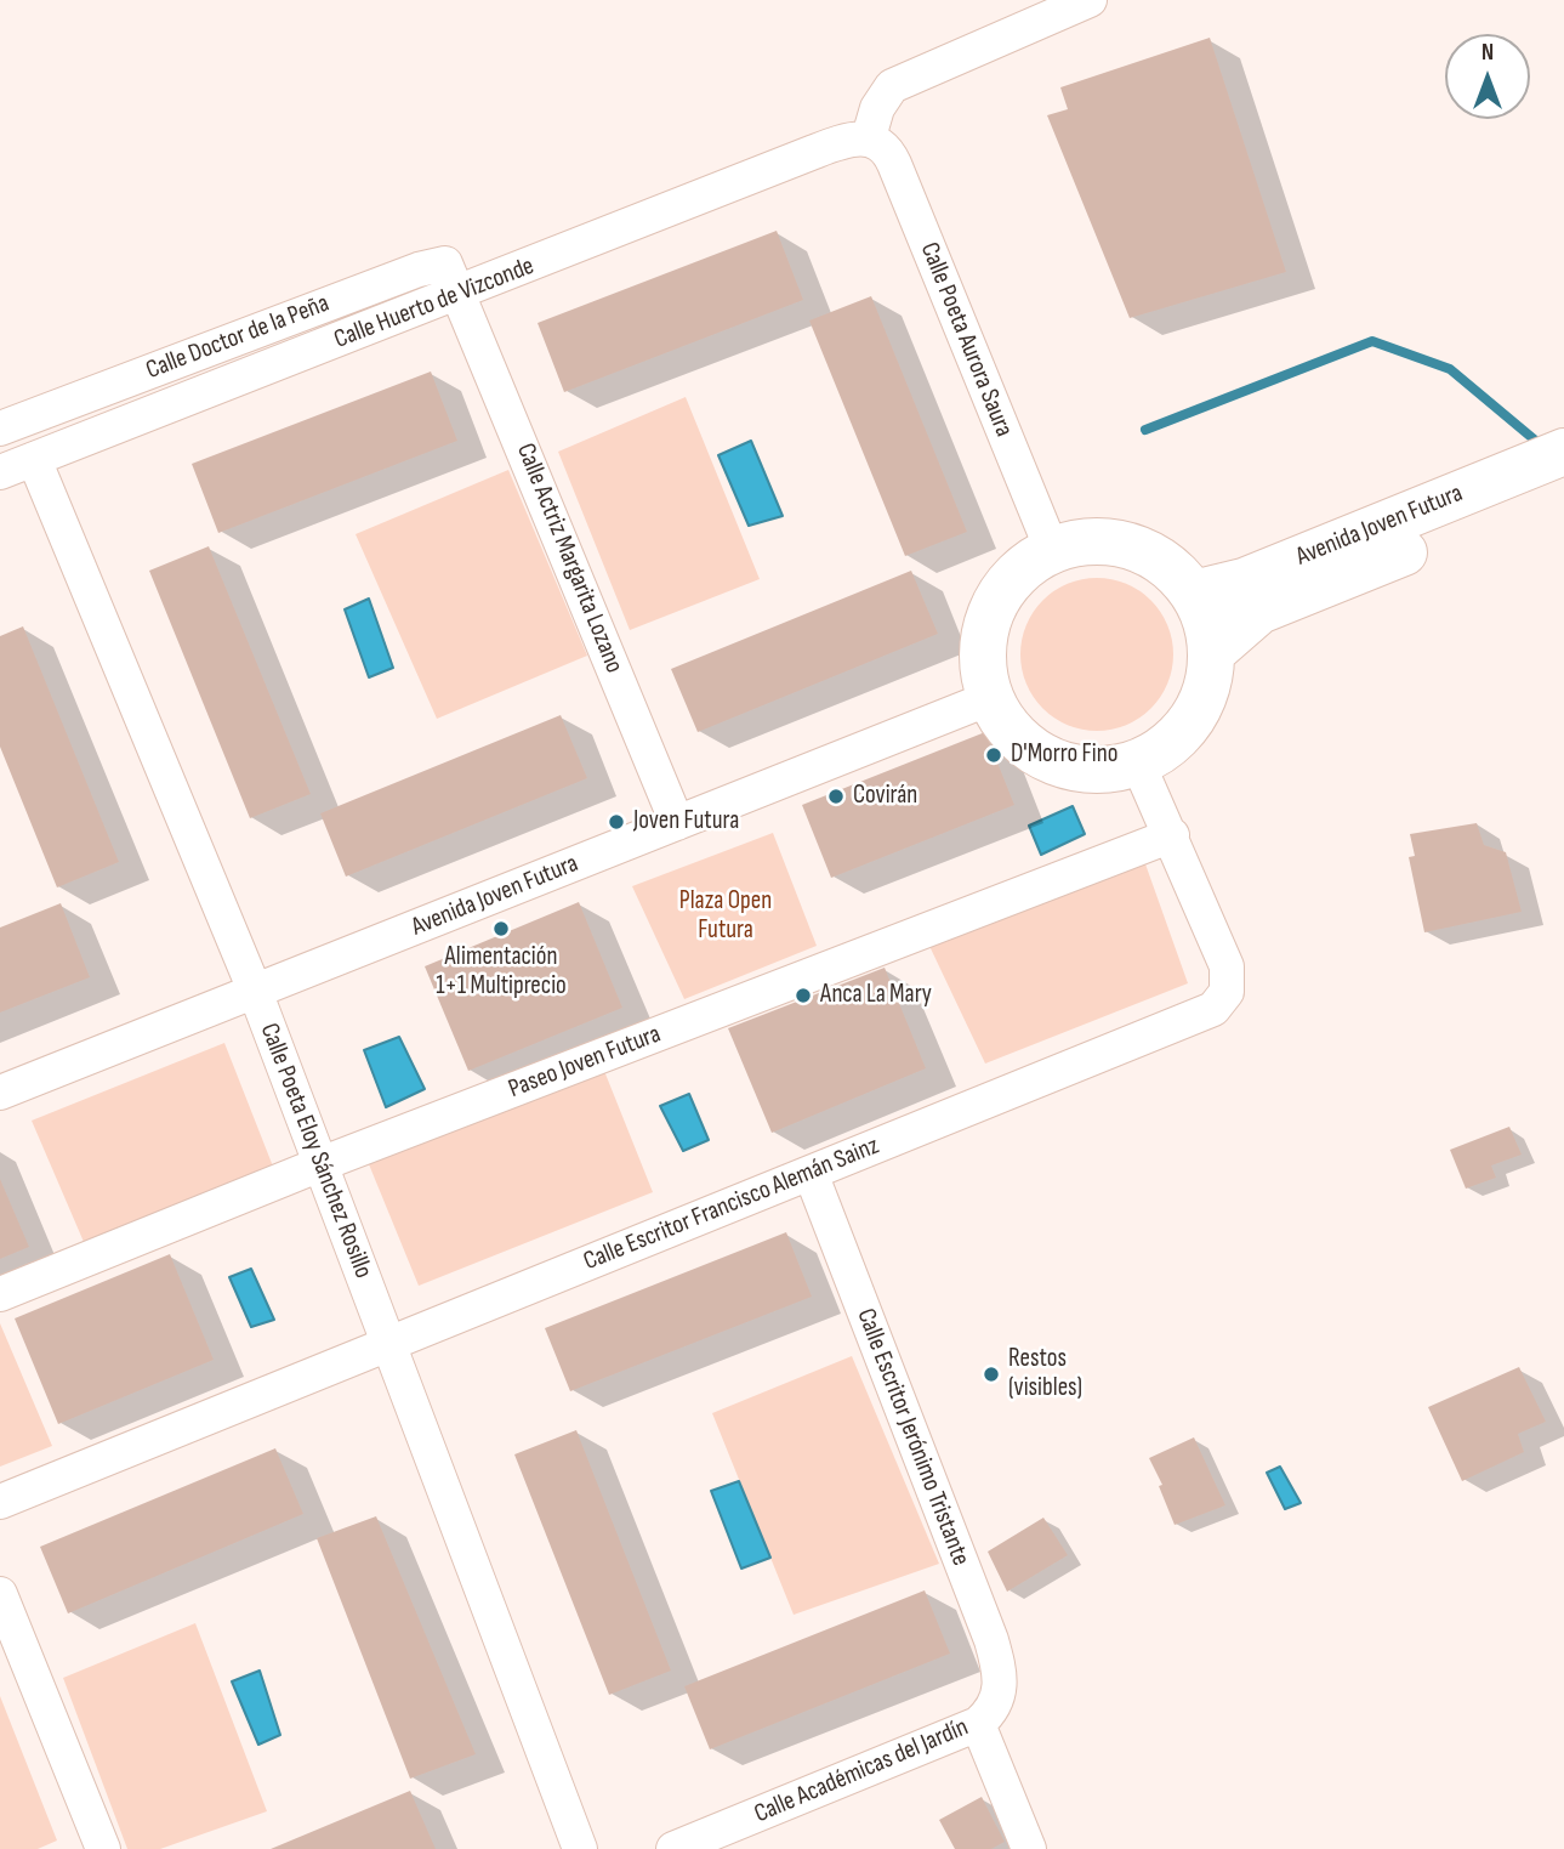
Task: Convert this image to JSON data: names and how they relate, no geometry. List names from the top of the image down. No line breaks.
{"streets":{"street":["Calle Huerto de Vizconde","Calle Doctor de la Peña","Calle Poeta Aurora Saura","Avenida Joven Futura","Calle Actriz Margarita Lozano","Paseo Joven Futura","Calle Poeta Eloy Sánchez Rosillo","Calle Escritor Francisco Alemán Sainz","Calle Escritor Jerónimo Tristante","Calle Académicas del Jardín"]},"crossings":[["Calle Huerto de Vizconde","Calle Doctor de la Peña"],["Calle Huerto de Vizconde","Calle Poeta Aurora Saura"],["Calle Huerto de Vizconde","Calle Actriz Margarita Lozano"],["Calle Huerto de Vizconde","Calle Poeta Eloy Sánchez Rosillo"],["Calle Doctor de la Peña","Calle Actriz Margarita Lozano"],["Calle Poeta Aurora Saura","Avenida Joven Futura"],["Calle Poeta Aurora Saura","Calle Escritor Francisco Alemán Sainz"],["Avenida Joven Futura","Calle Actriz Margarita Lozano"],["Avenida Joven Futura","Calle Poeta Eloy Sánchez Rosillo"],["Avenida Joven Futura","Calle Escritor Francisco Alemán Sainz"],["Paseo Joven Futura","Calle Poeta Eloy Sánchez Rosillo"],["Paseo Joven Futura","Calle Escritor Francisco Alemán Sainz"],["Calle Poeta Eloy Sánchez Rosillo","Calle Escritor Francisco Alemán Sainz"],["Calle Escritor Francisco Alemán Sainz","Calle Escritor Jerónimo Tristante"],["Calle Escritor Jerónimo Tristante","Calle Académicas del Jardín"]],"parks":["Plaza Open Futura"],"places":["D'Morro Fino","Covirán","Joven Futura","Alimentación 1+1 Multiprecio","Anca La Mary","Restos (visibles)"],"north":"top"}
